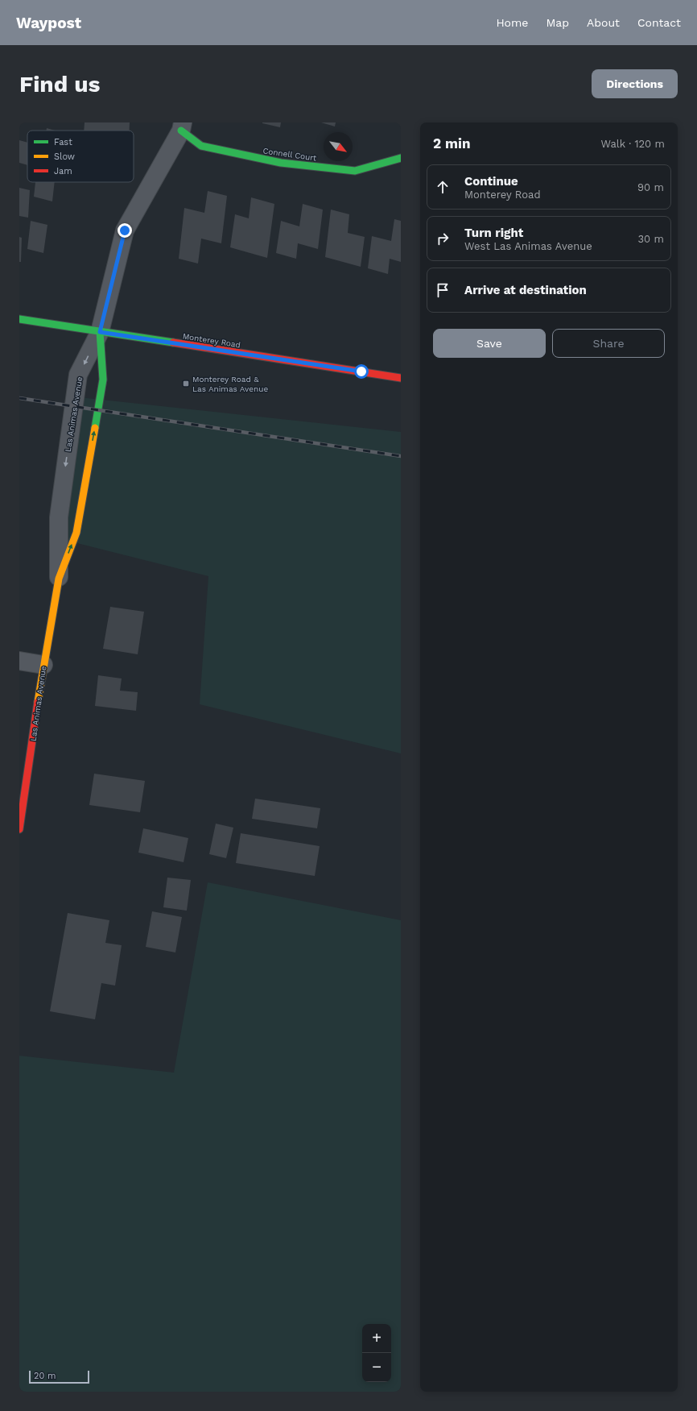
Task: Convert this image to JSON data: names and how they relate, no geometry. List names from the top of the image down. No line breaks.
{"streets":{"street":["Connell Court","Monterey Road","Las Animas Avenue"]},"crossings":[["Monterey Road","Las Animas Avenue"]],"places":{"transit":["Monterey Road & Las Animas Avenue"]},"legend":["Fast","Slow","Jam"],"scale_bar":"20 m","north":"bottom right","page":{"header":"Waypost","nav":["Home","Map","About","Contact"],"buttons":["Directions",["Save","Share"]],"title":"Find us","heading":["2 min","Walk · 120 m"],"list":[["Continue","Monterey Road","90 m"],["Turn right","West Las Animas Avenue","30 m"],"Arrive at destination"],"map_buttons":["+","−"],"scale":"20 m"}}
